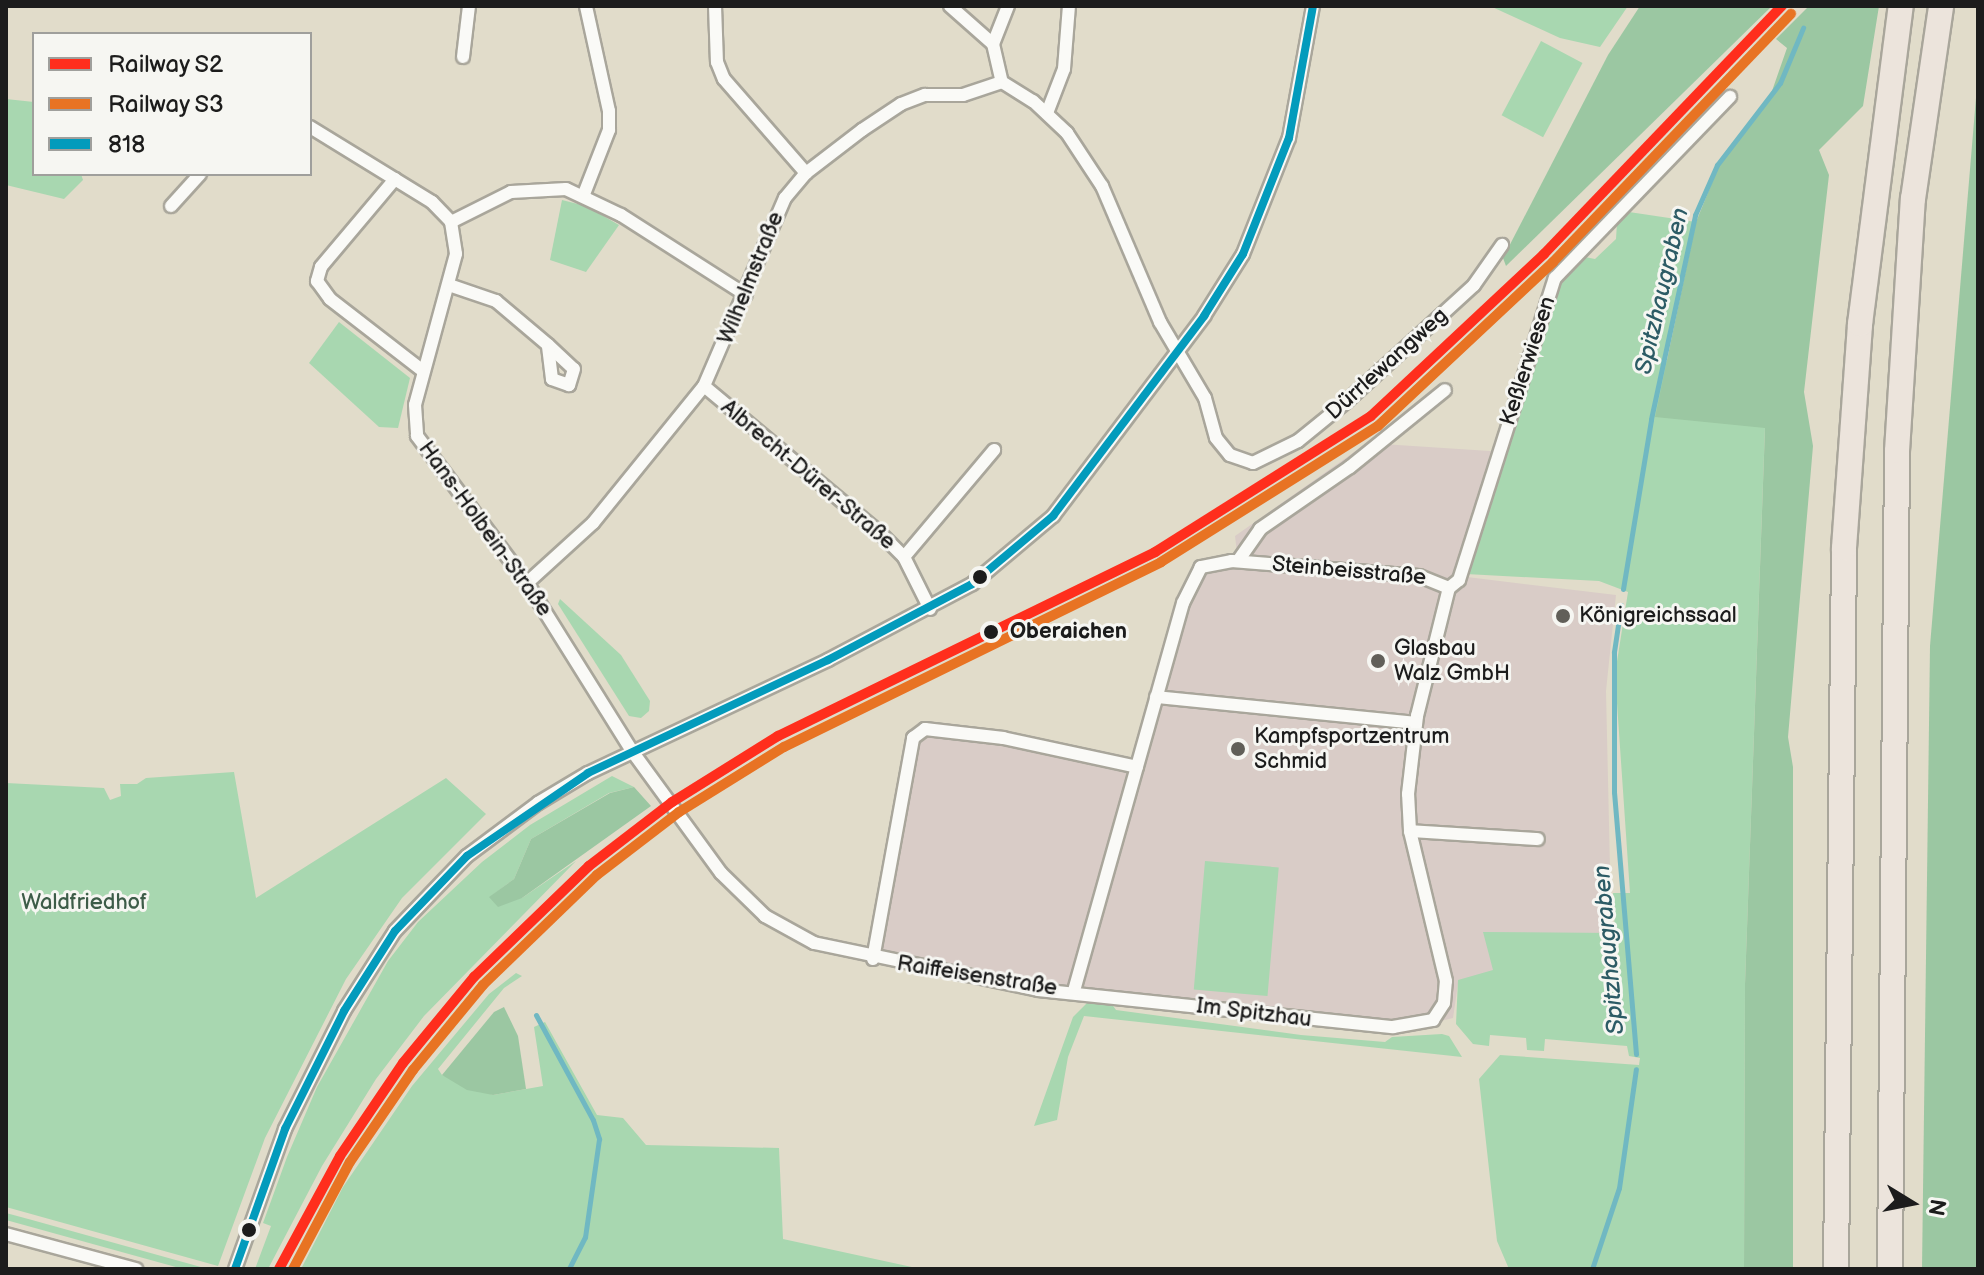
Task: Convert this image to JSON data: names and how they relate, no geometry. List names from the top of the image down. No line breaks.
{"streets":{"street":["Wilhelmstraße","Keßlerwiesen","Dürrlewangweg","Albrecht-Dürer-Straße","Hans-Holbein-Straße","Steinbeisstraße","Raiffeisenstraße","Im Spitzhau"]},"crossings":[["Wilhelmstraße","Albrecht-Dürer-Straße"],["Wilhelmstraße","Hans-Holbein-Straße"],["Keßlerwiesen","Steinbeisstraße"],["Hans-Holbein-Straße","Raiffeisenstraße"],["Steinbeisstraße","Raiffeisenstraße"],["Steinbeisstraße","Im Spitzhau"],["Raiffeisenstraße","Im Spitzhau"]],"water":["Spitzhaugraben"],"parks":["Waldfriedhof"],"places":["Königreichssaal","Oberaichen","Glasbau Walz GmbH","Kampfsportzentrum Schmid"],"lines":["rail line S2","transit line 818","rail line S3"],"legend":["Railway S2","Railway S3","818"],"north":"right"}
